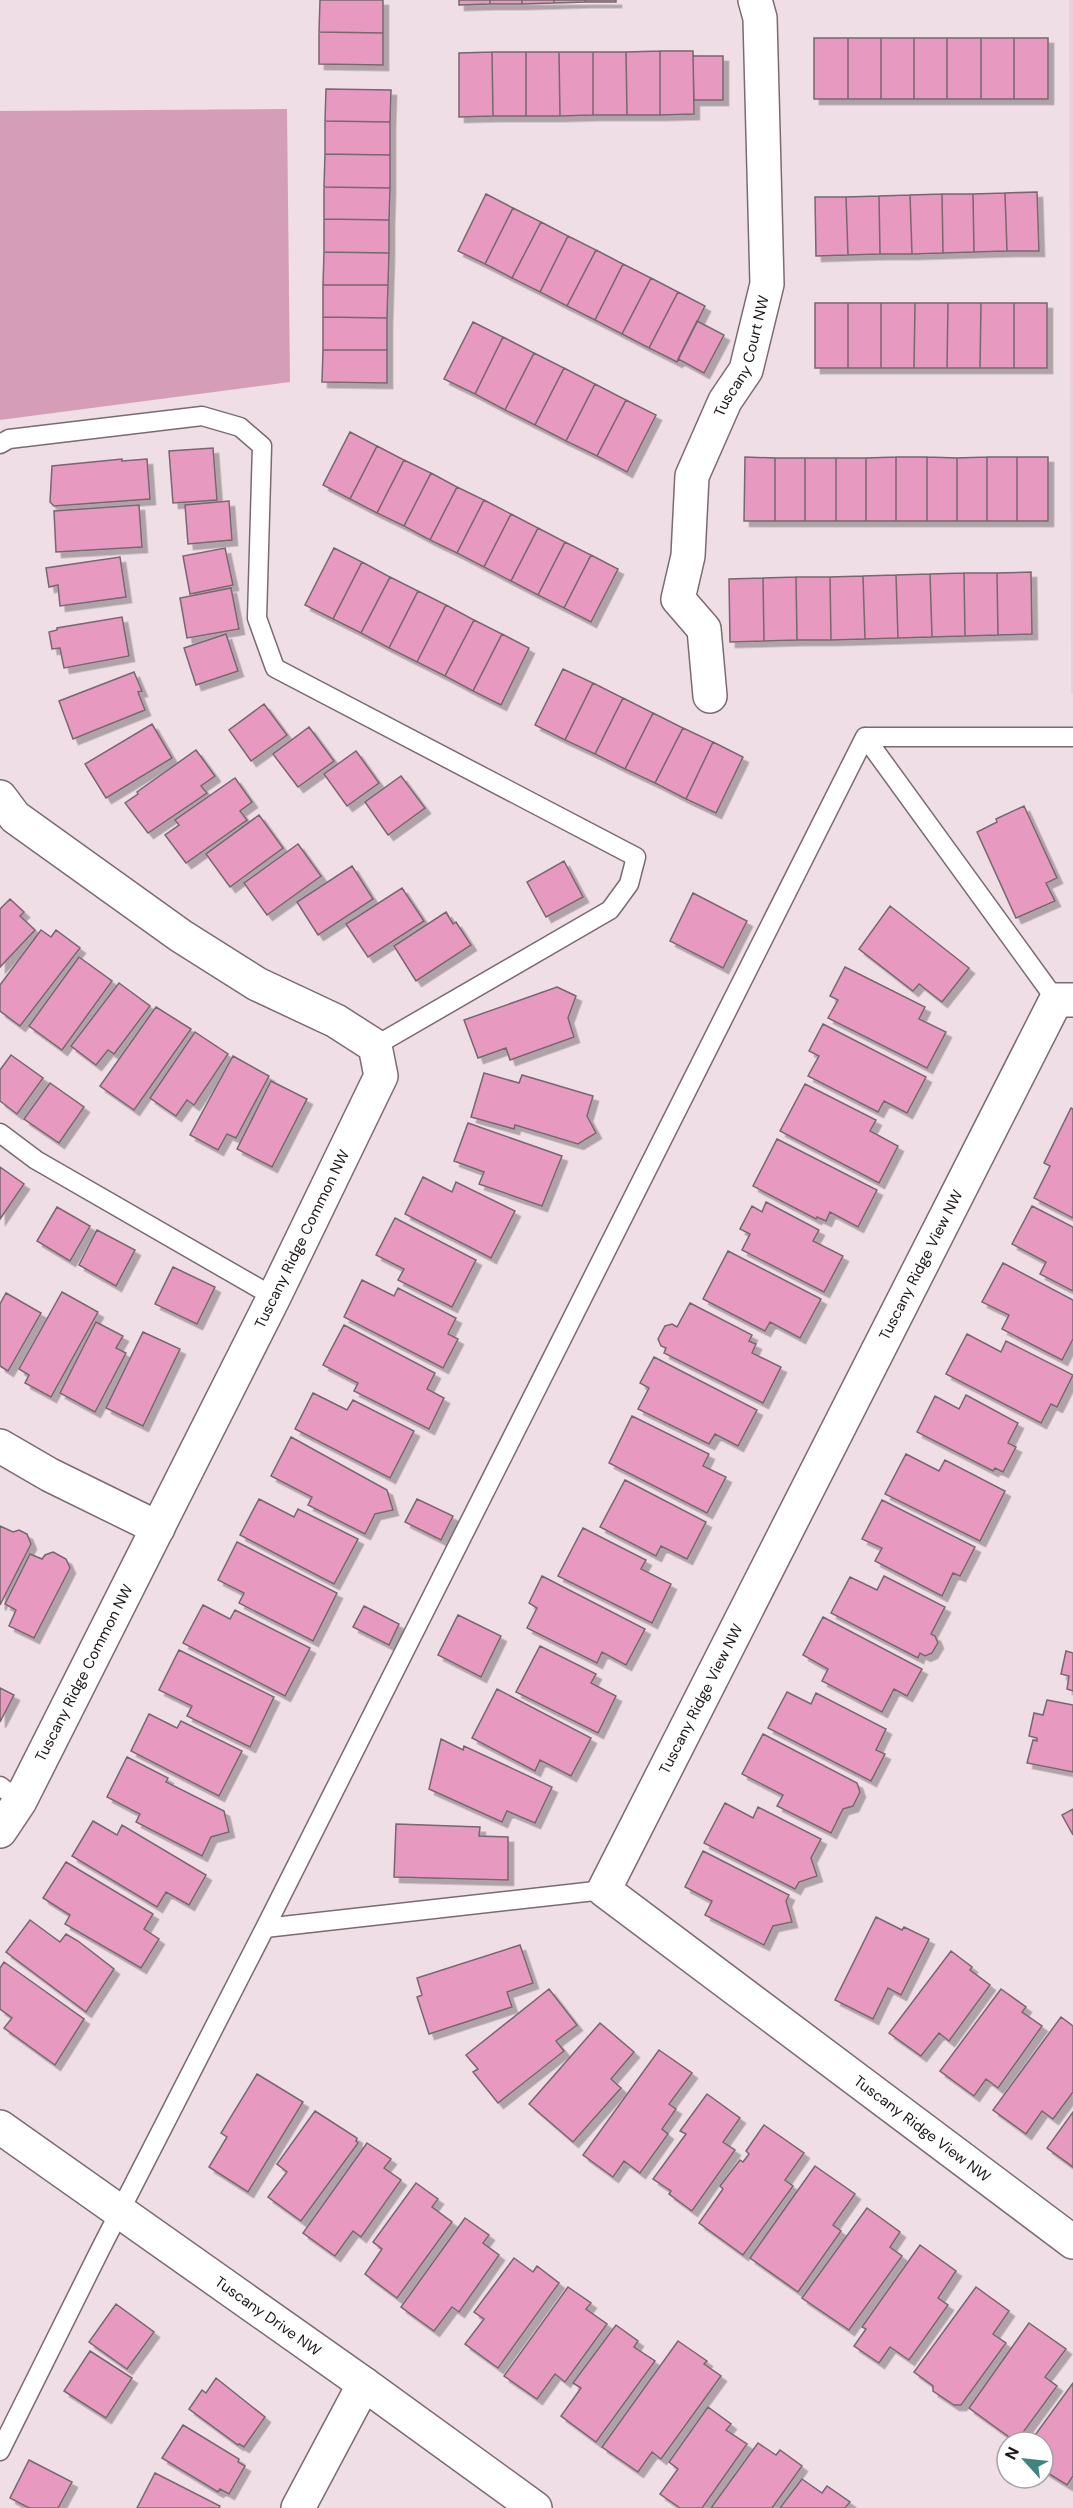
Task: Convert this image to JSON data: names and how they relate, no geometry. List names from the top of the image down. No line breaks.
{"streets":{"street":["Tuscany Court NW","Tuscany Ridge Common NW","Tuscany Ridge View NW","Tuscany Drive NW"]},"north":"top left"}
